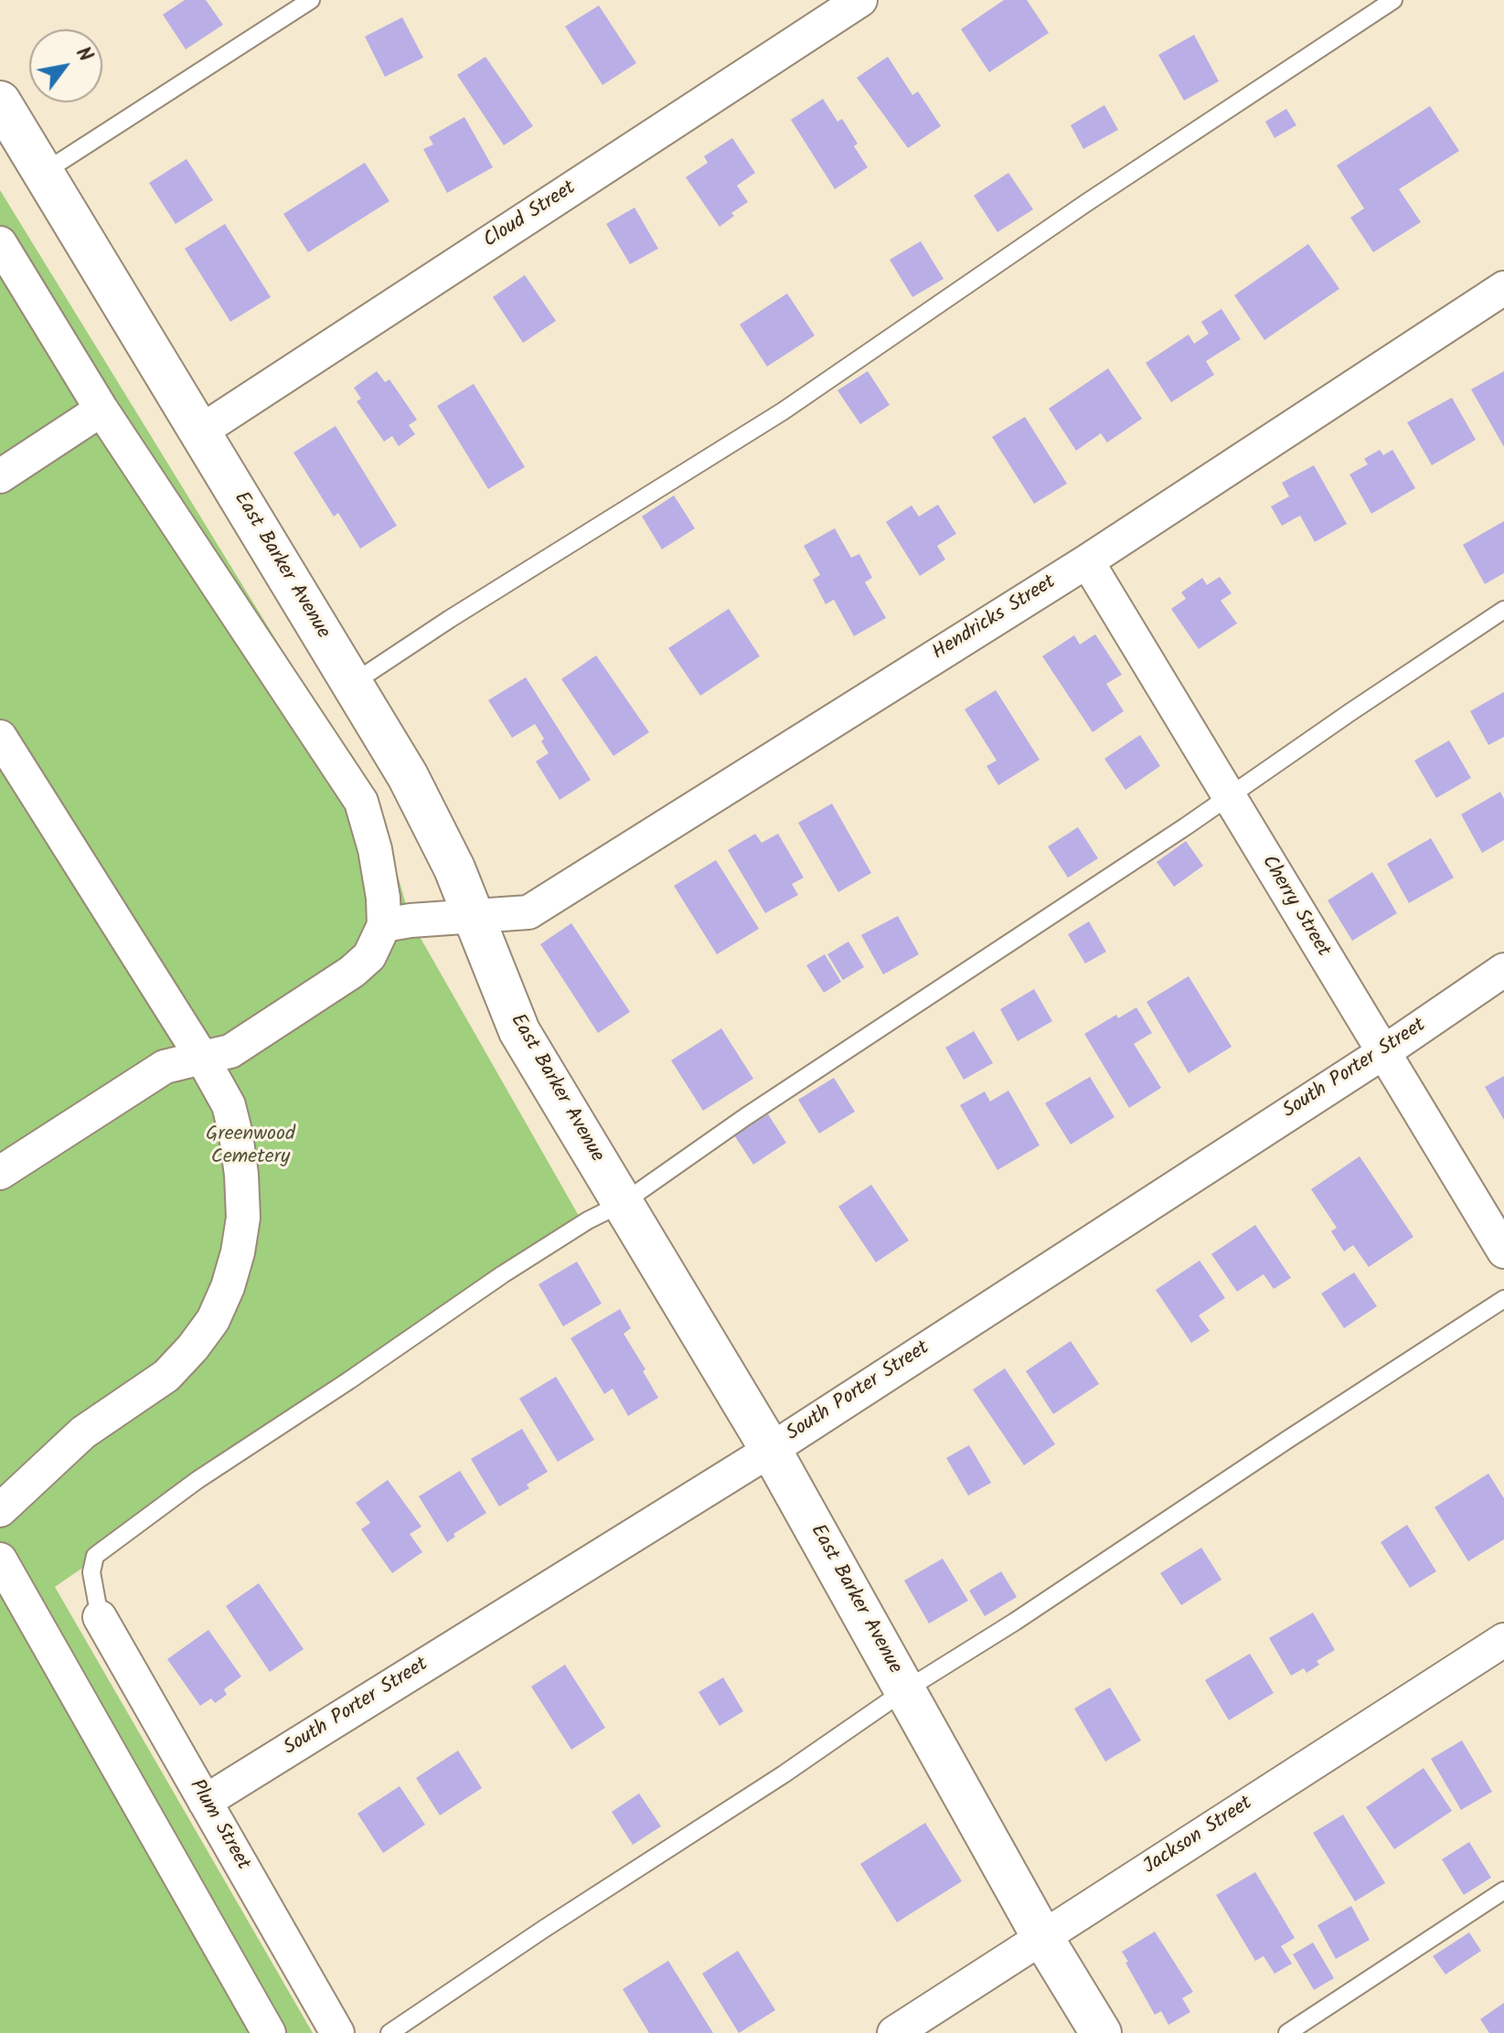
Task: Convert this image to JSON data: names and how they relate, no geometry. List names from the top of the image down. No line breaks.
{"streets":{"street":["Cloud Street","East Barker Avenue","Hendricks Street","Cherry Street","South Porter Street","Plum Street","Jackson Street"]},"crossings":[["Cloud Street","East Barker Avenue"],["East Barker Avenue","Hendricks Street"],["East Barker Avenue","South Porter Street"],["East Barker Avenue","Jackson Street"],["Hendricks Street","Cherry Street"],["Cherry Street","South Porter Street"],["South Porter Street","Plum Street"]],"parks":["Greenwood Cemetery"],"north":"top right"}
